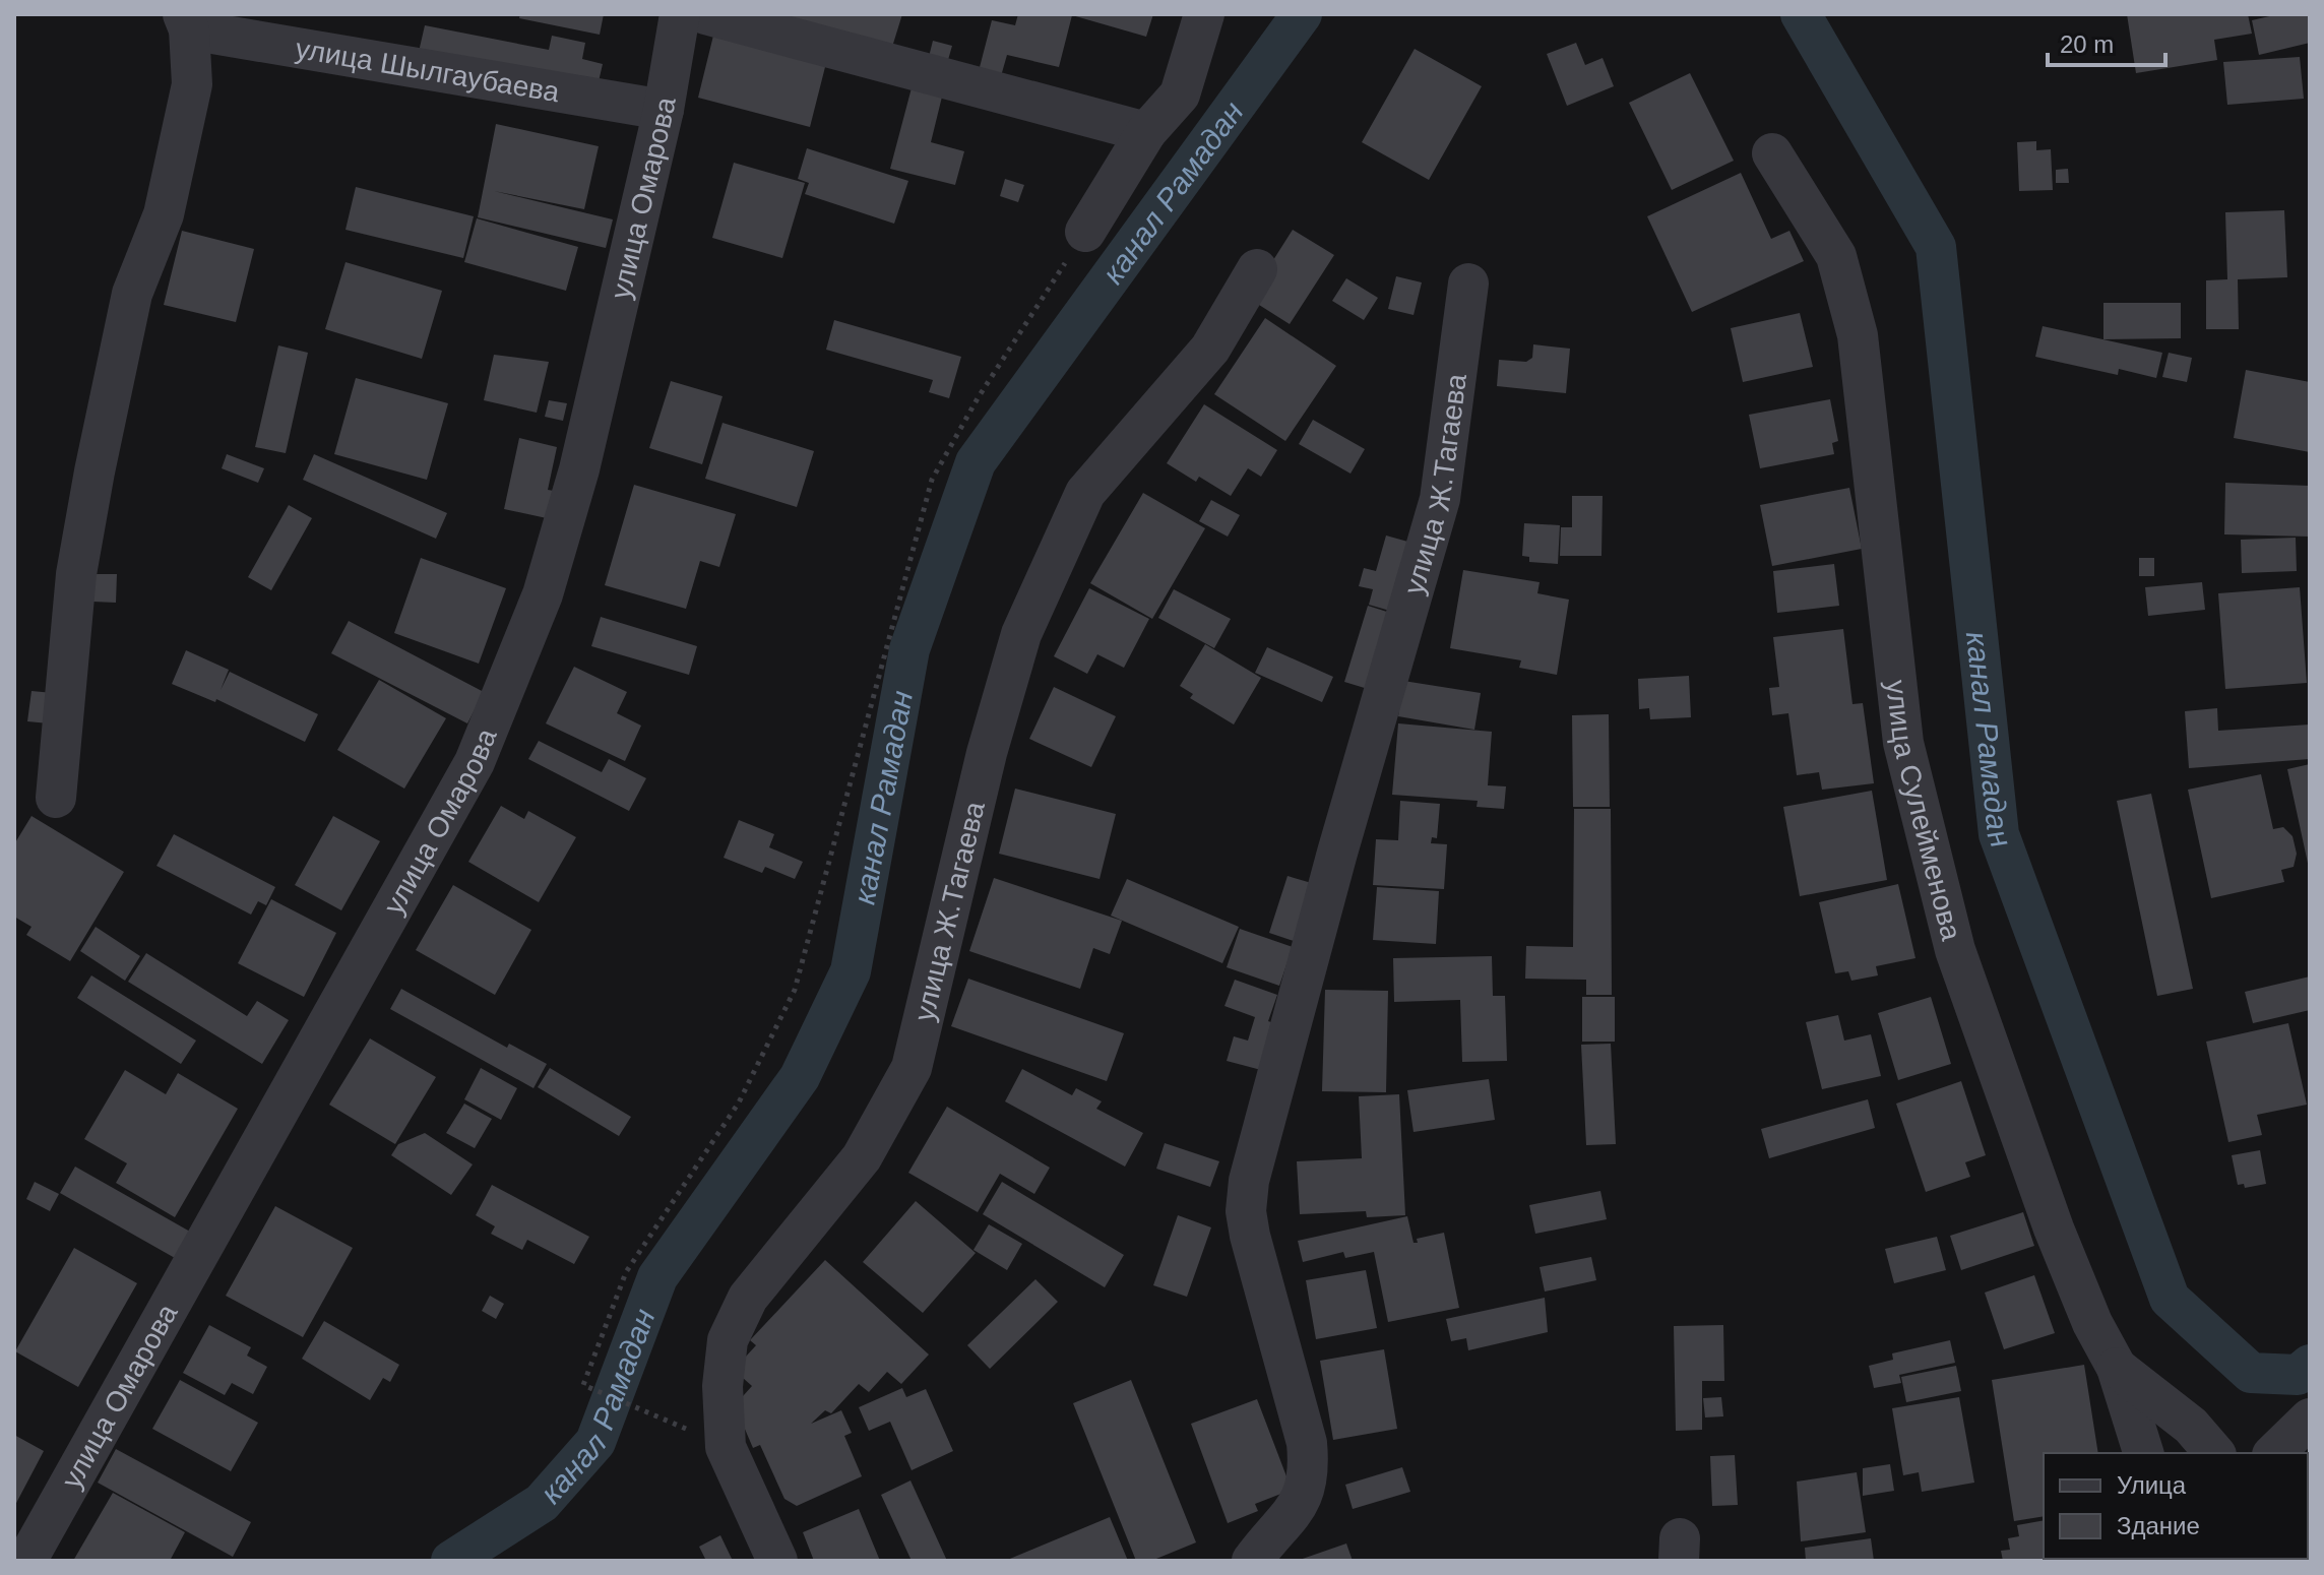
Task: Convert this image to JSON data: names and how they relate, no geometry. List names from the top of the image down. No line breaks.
{"streets":{"street":["улица Шылгаубаева","улица Омарова","улица Ж.Тагаева","улица Сулейменова"]},"crossings":[["улица Шылгаубаева","улица Омарова"]],"water":["канал Рамадан"],"legend":["Улица","Здание"],"scale_bar":"20 m"}
